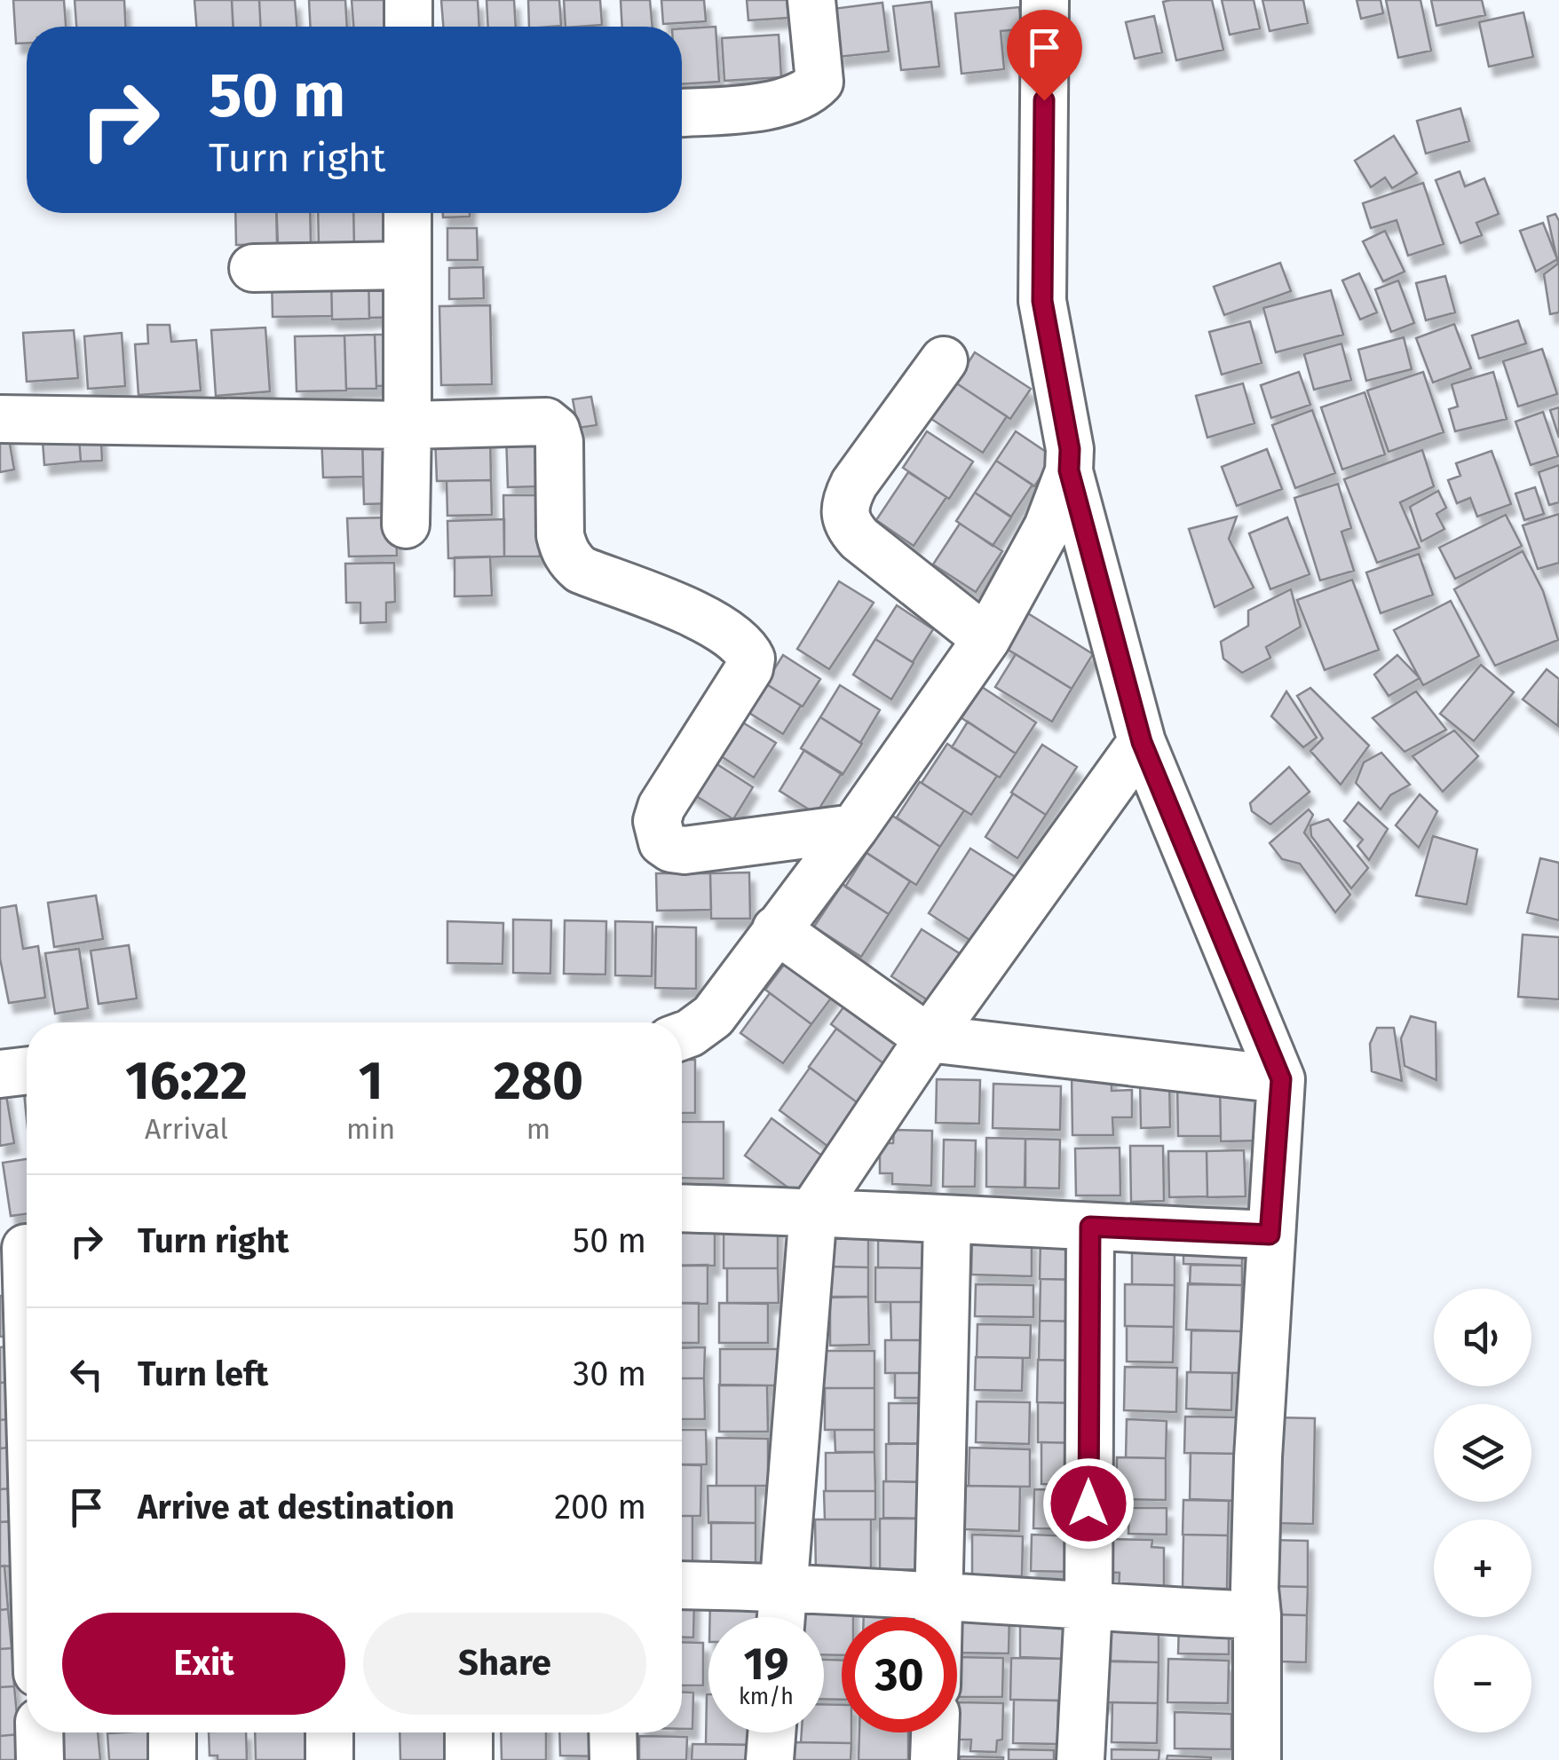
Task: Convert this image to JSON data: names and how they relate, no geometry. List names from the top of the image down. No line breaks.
{"page":{"turn":["50 m","Turn right"],"eta":["16:22","Arrival","1","min","280","m"],"list":[{"name":"Turn right","value":"50 m"},{"name":"Turn left","value":"30 m"},{"name":"Arrive at destination","value":"200 m"}],"map_buttons":["+","−"],"buttons":["Exit","Share"],"speed":"19 km/h","limit":"30"}}
